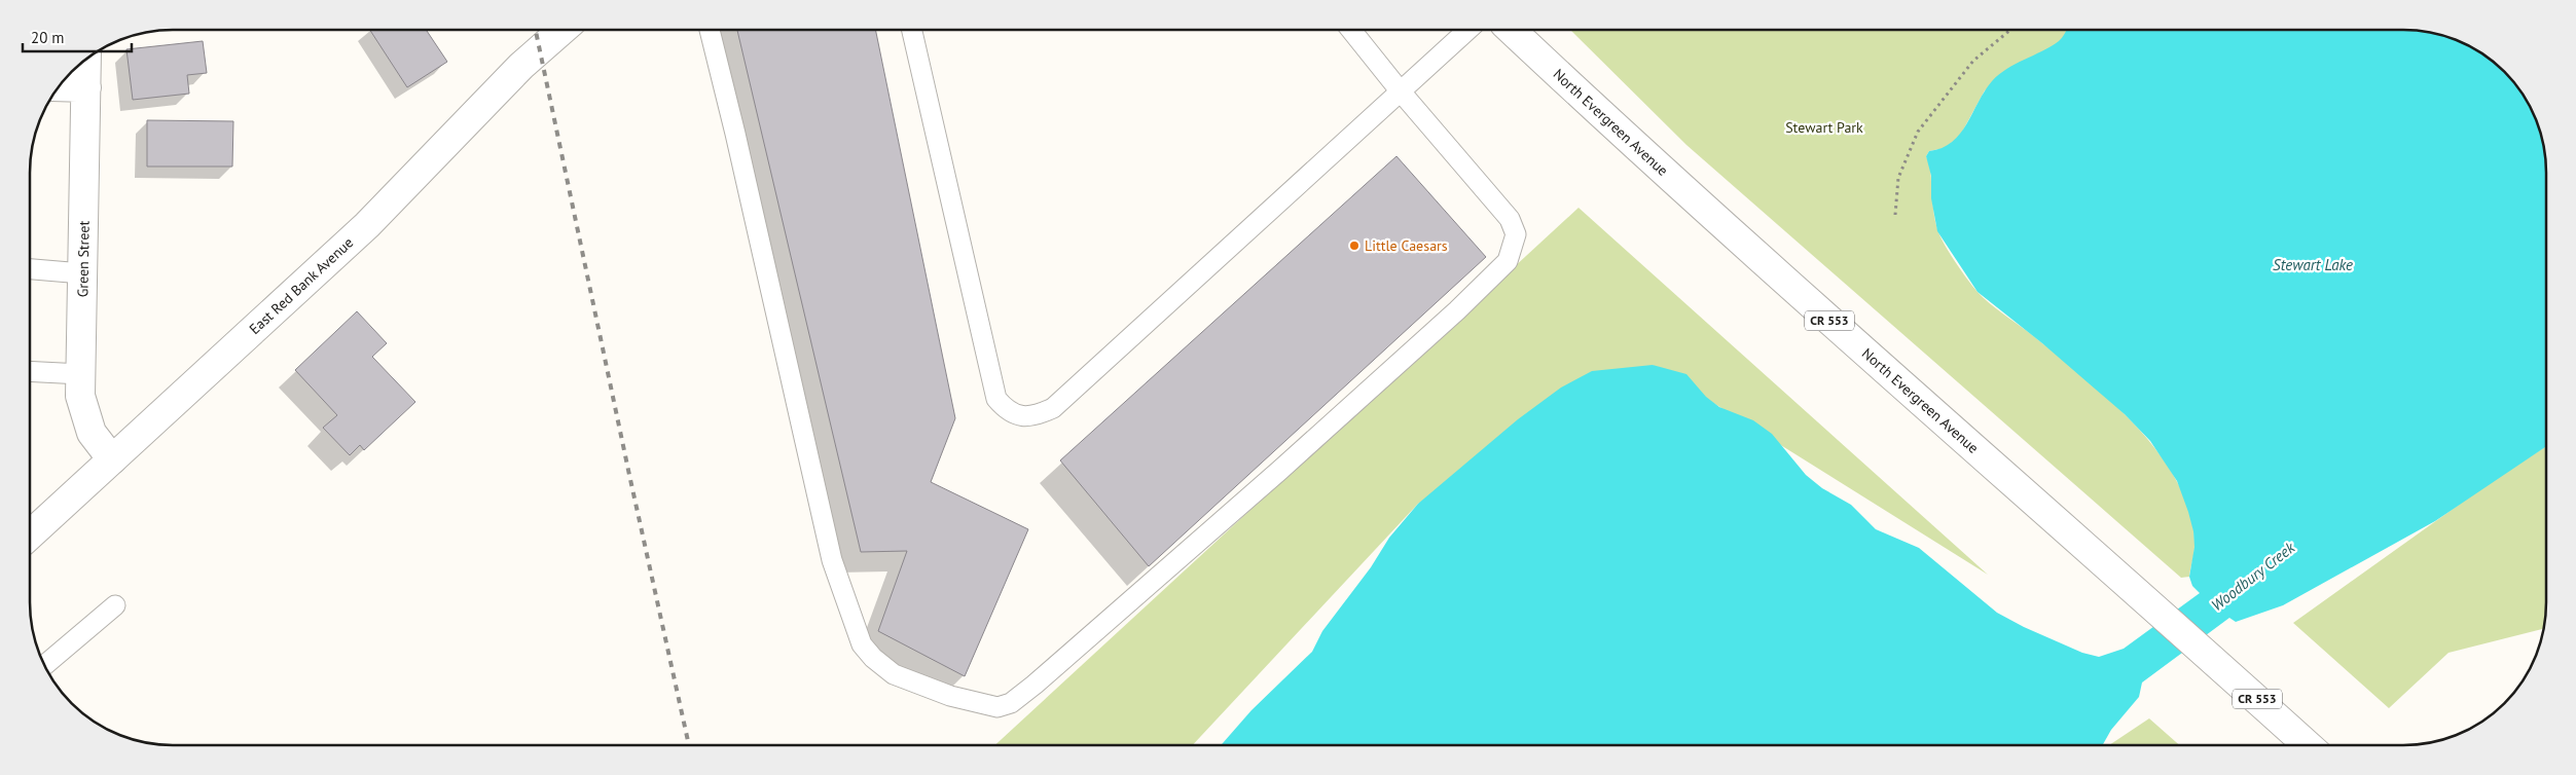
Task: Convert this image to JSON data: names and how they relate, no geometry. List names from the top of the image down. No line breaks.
{"streets":{"street":["North Evergreen Avenue","Green Street","East Red Bank Avenue","CR 553"]},"crossings":[["Green Street","East Red Bank Avenue"]],"water":["Stewart Lake","Woodbury Creek"],"parks":["Stewart Park"],"places":["Little Caesars"],"scale_bar":"20 m"}
